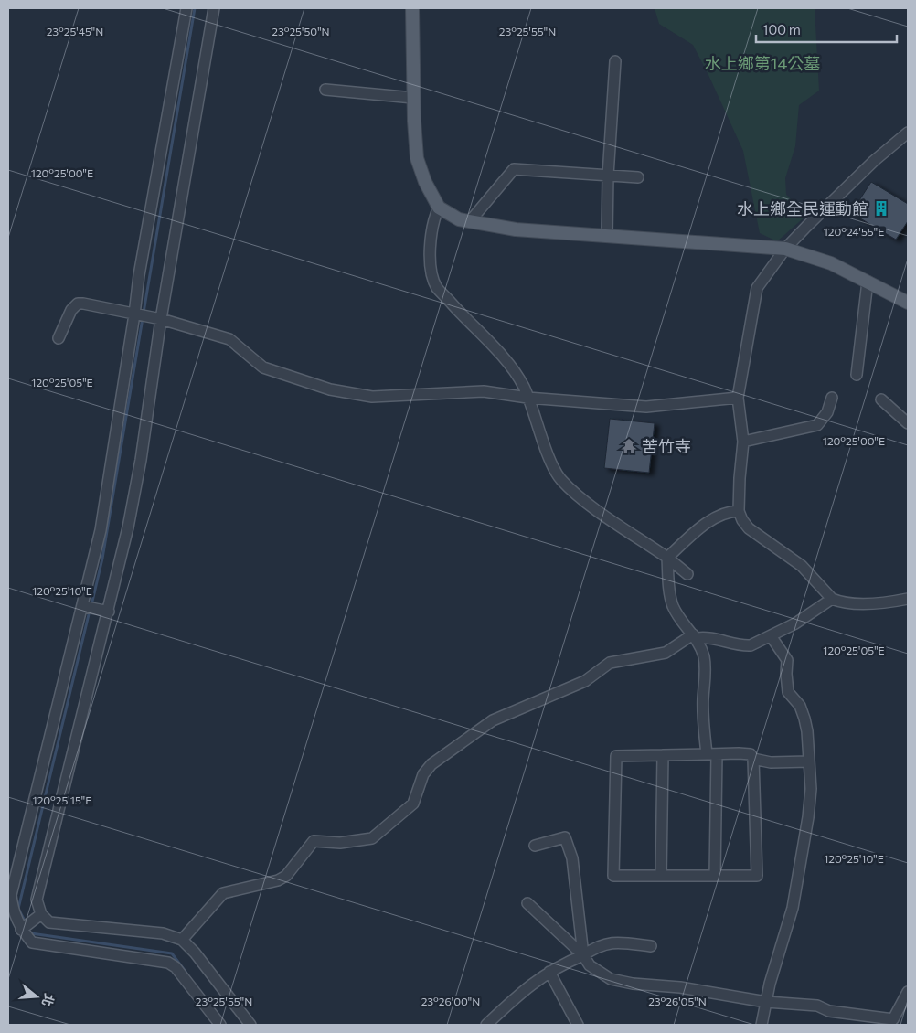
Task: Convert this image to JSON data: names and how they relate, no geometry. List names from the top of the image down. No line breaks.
{"parks":["水上鄉第14公墓"],"places":{"building":["水上鄉全民運動館"],"temple":["苦竹寺"]},"scale_bar":"100 m","north":"right","coordinates":["23°25'45\"N","23°25'50\"N","23°25'55\"N","120°25'00\"E","120°24'55\"E","120°25'05\"E","120°25'10\"E","120°25'15\"E","23°26'00\"N","23°26'05\"N"]}
